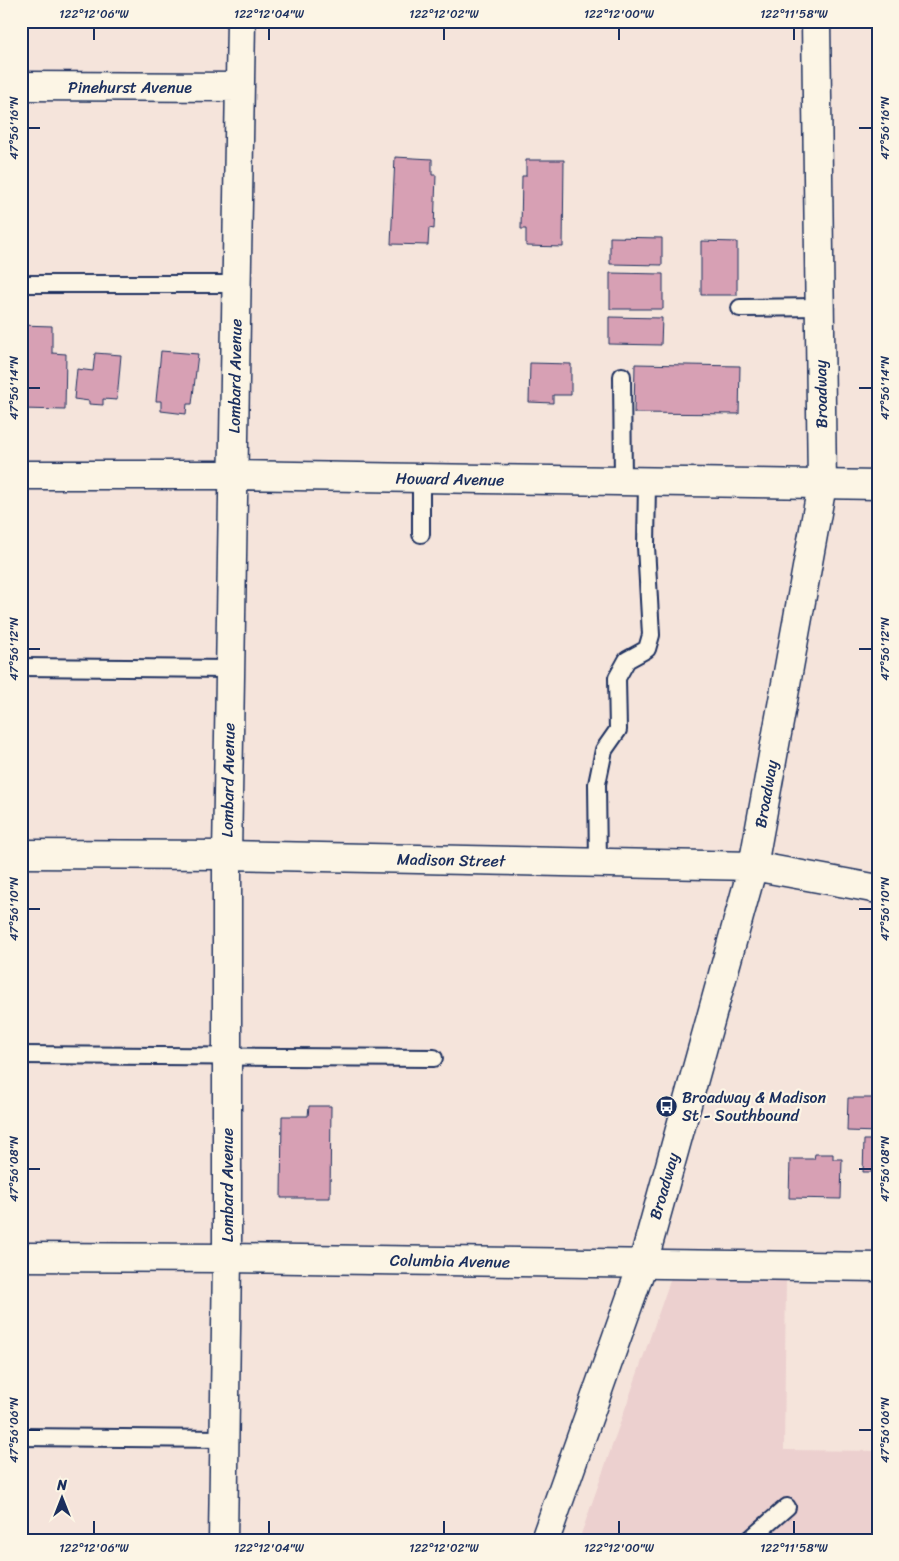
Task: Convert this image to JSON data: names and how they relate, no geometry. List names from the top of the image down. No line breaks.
{"streets":{"street":["Pinehurst Avenue","Lombard Avenue","Broadway","Howard Avenue","Madison Street","Columbia Avenue"]},"crossings":[["Pinehurst Avenue","Lombard Avenue"],["Lombard Avenue","Howard Avenue"],["Lombard Avenue","Madison Street"],["Lombard Avenue","Columbia Avenue"],["Broadway","Howard Avenue"],["Broadway","Madison Street"],["Broadway","Columbia Avenue"]],"places":{"bus stop":["Broadway & Madison St - Southbound"]},"north":"top","coordinates":["122°12'06\"W","122°12'04\"W","122°12'02\"W","122°12'00\"W","122°11'58\"W","47°56'16\"N","47°56'14\"N","47°56'12\"N","47°56'10\"N","47°56'08\"N","47°56'06\"N"]}
